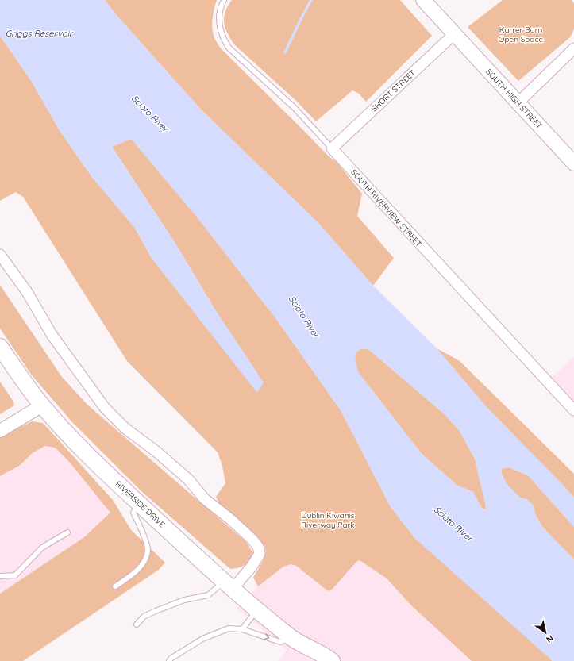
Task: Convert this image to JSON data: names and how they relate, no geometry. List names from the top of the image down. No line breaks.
{"streets":{"main road":["SOUTH HIGH STREET","RIVERSIDE DRIVE"],"street":["SHORT STREET","SOUTH RIVERVIEW STREET"]},"crossings":[["SHORT STREET","SOUTH HIGH STREET"],["SHORT STREET","SOUTH RIVERVIEW STREET"]],"water":["Griggs Reservoir","Scioto River"],"parks":["Karrer Barn Open Space","Dublin Kiwanis Riverway Park"],"north":"bottom right"}
